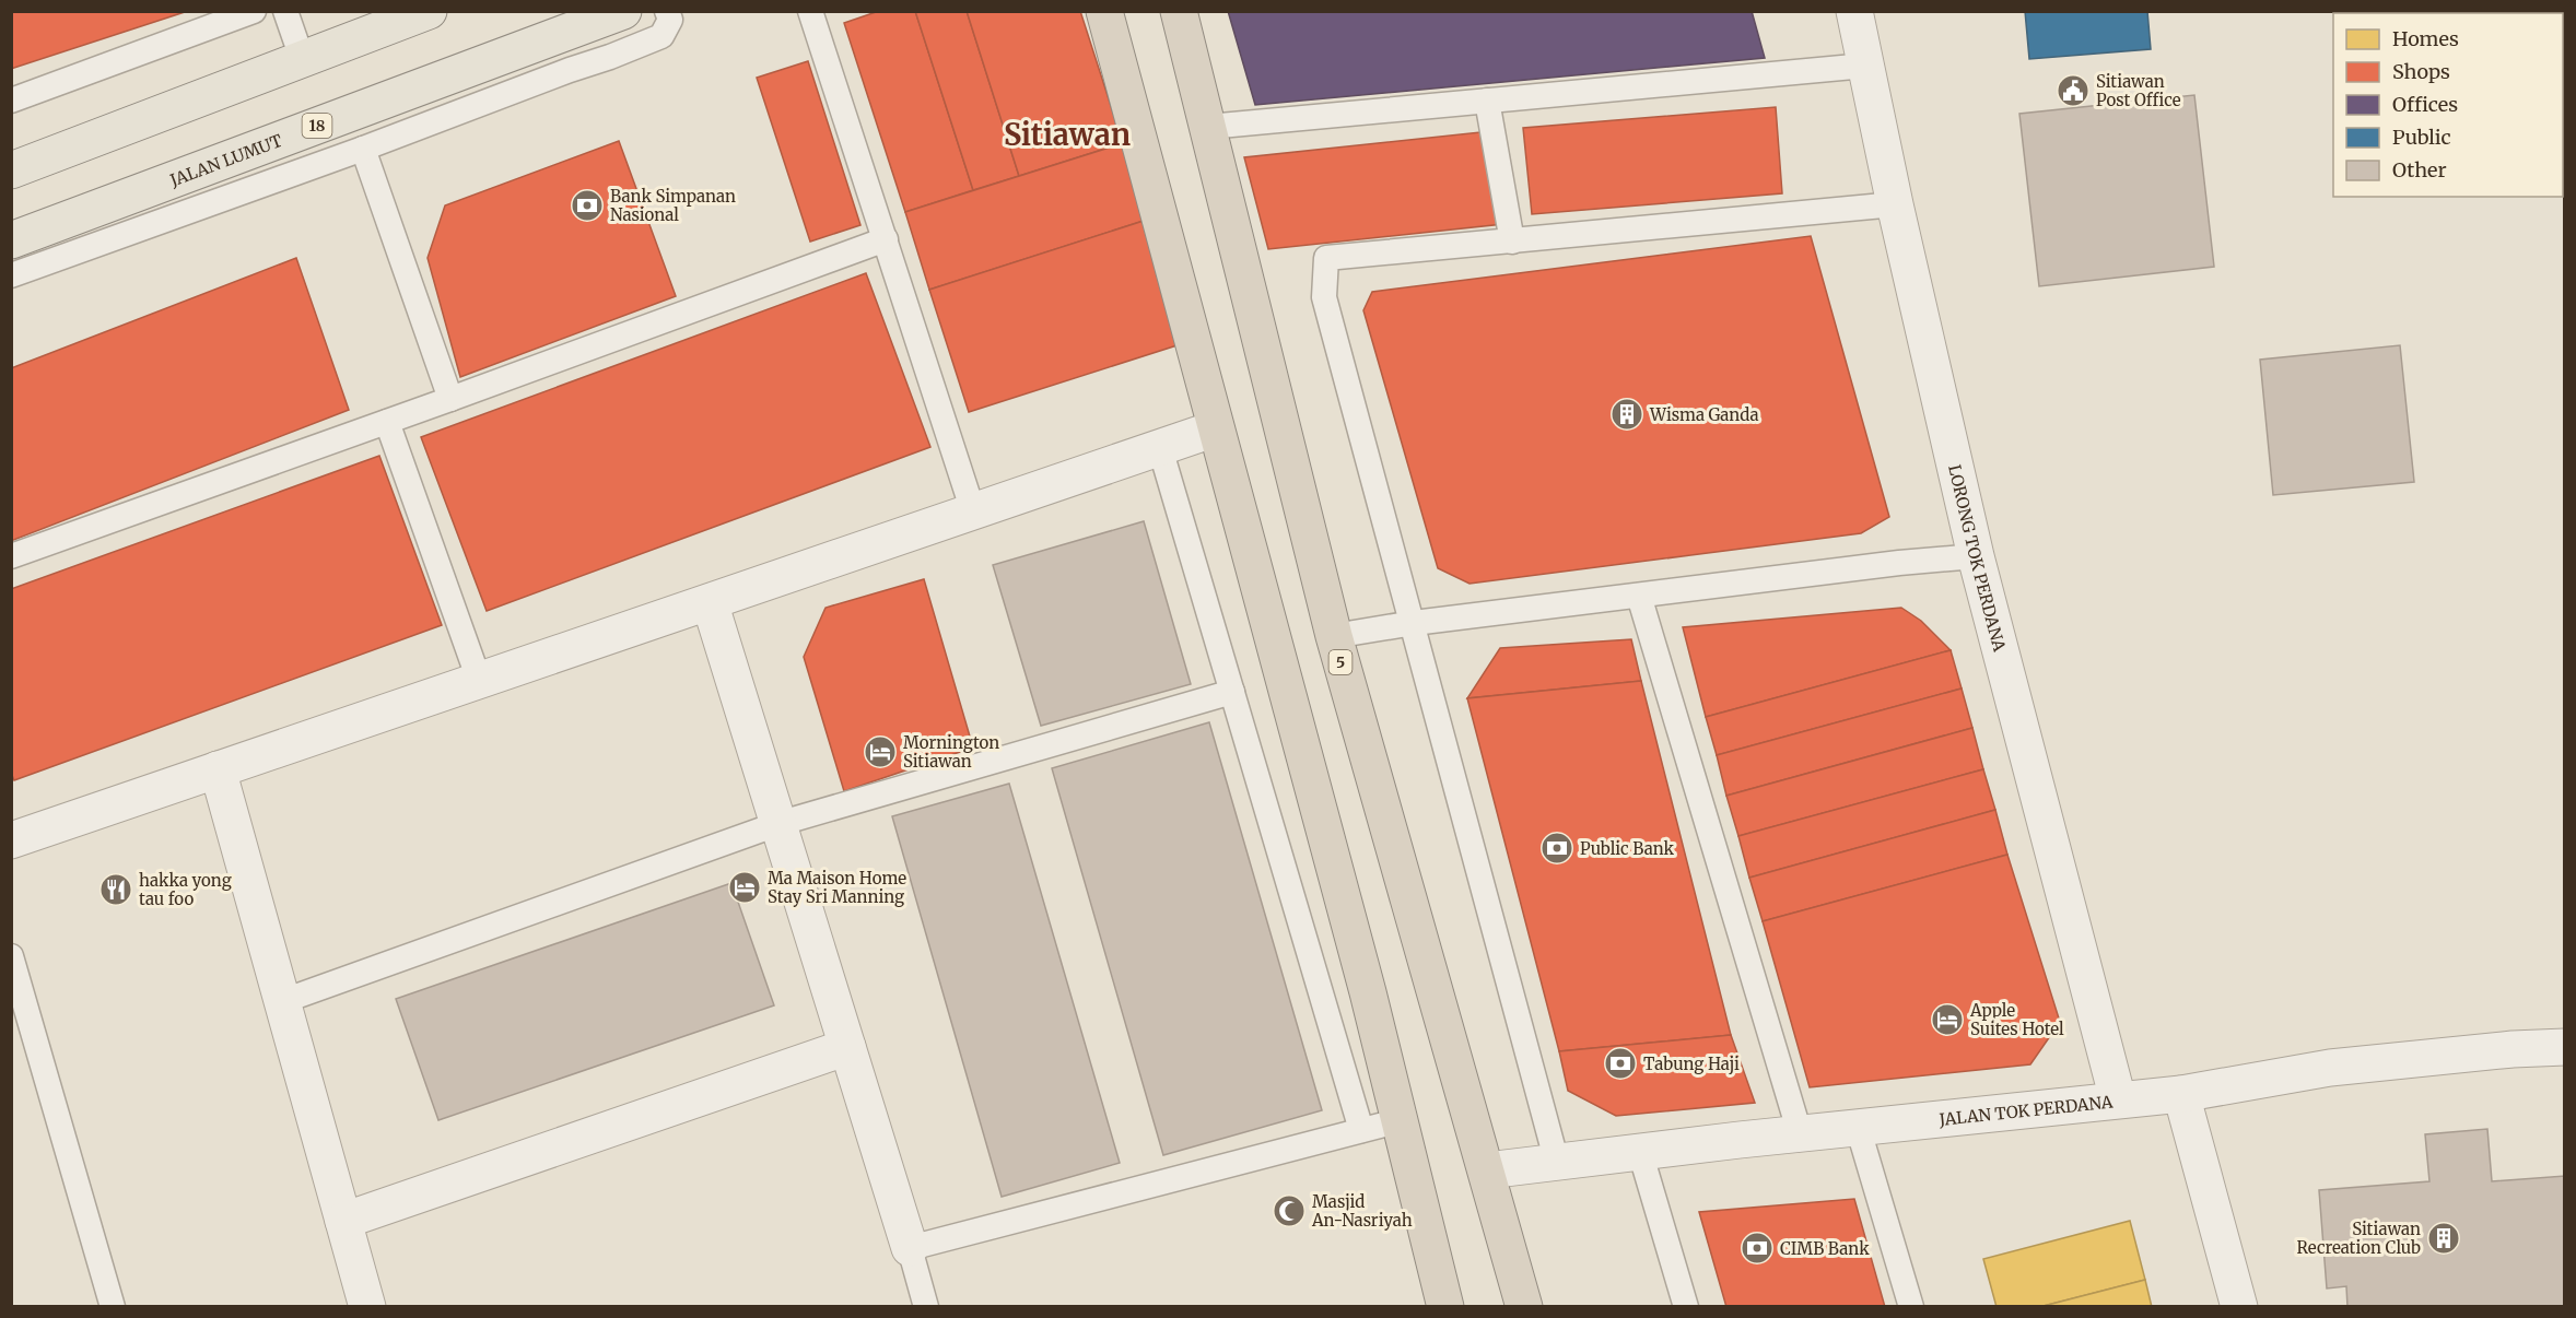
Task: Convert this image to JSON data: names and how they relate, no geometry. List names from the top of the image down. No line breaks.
{"streets":{"highway":["5"],"main road":["18","JALAN LUMUT"],"street":["LORONG TOK PERDANA","JALAN TOK PERDANA"]},"crossings":[["LORONG TOK PERDANA","JALAN TOK PERDANA"],["5","JALAN TOK PERDANA"]],"districts":["Sitiawan"],"places":{"public building":["Sitiawan Post Office"],"bank":["Bank Simpanan Nasional","Public Bank","Tabung Haji","CIMB Bank"],"building":["Wisma Ganda","Sitiawan Recreation Club"],"hotel":["Mornington Sitiawan","Ma Maison Home Stay Sri Manning","Apple Suites Hotel"],"restaurant":["hakka yong tau foo"],"mosque":["Masjid An-Nasriyah"]},"legend":["Homes","Shops","Offices","Public","Other"]}
